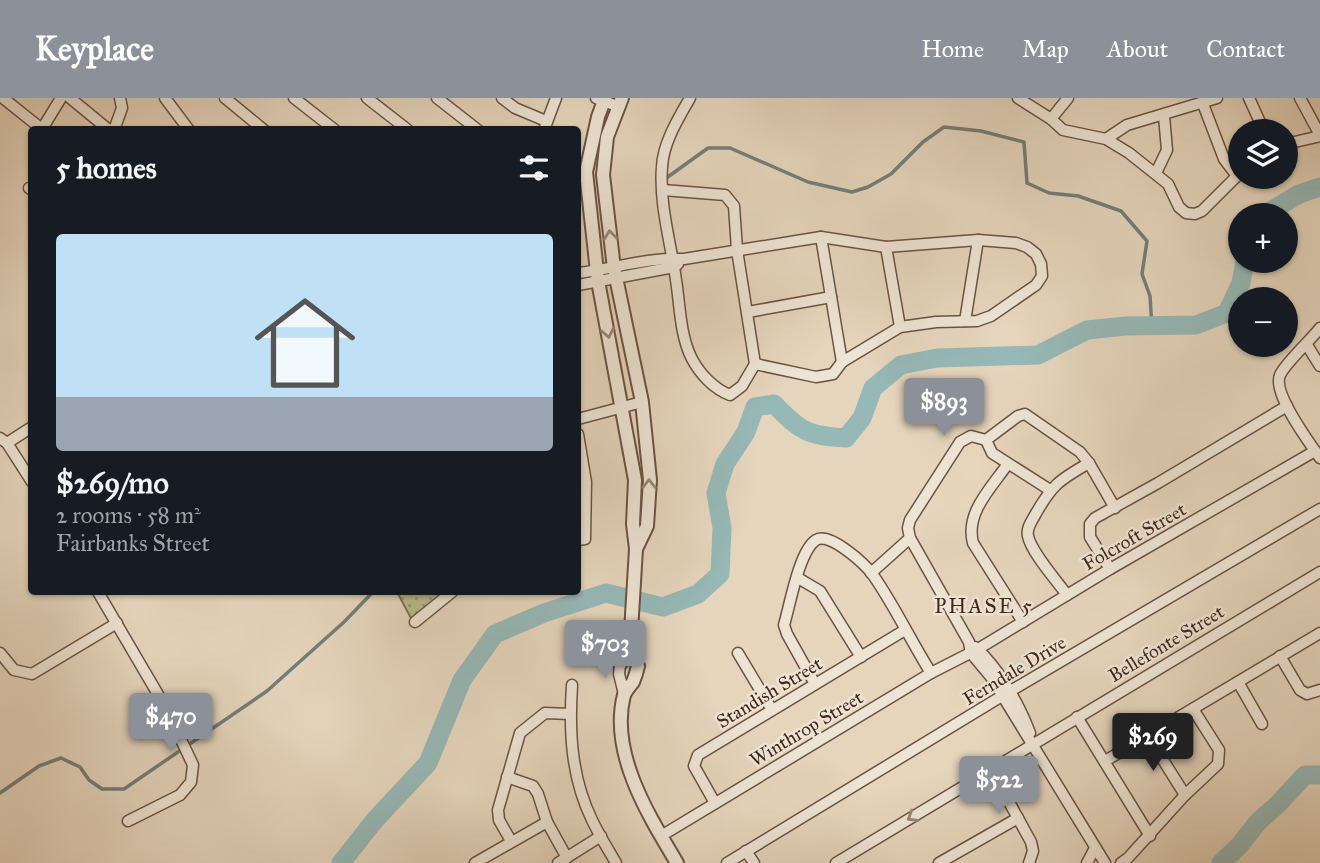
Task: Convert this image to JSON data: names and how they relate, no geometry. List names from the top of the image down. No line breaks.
{"streets":{"street":["Folcroft Street","Bellefonte Street","Ferndale Drive","Standish Street","Winthrop Street"]},"crossings":[["Folcroft Street","Winthrop Street"],["Standish Street","Winthrop Street"]],"districts":["PHASE 5"],"page":{"header":"Keyplace","nav":["Home","Map","About","Contact"],"map_buttons":["+","−"],"heading":"5 homes","list":[{"name":"$269/mo","note":"2 rooms · 58 m² · Fairbanks Street"}],"price":["$893","$703","$470","$269","$522"]}}
